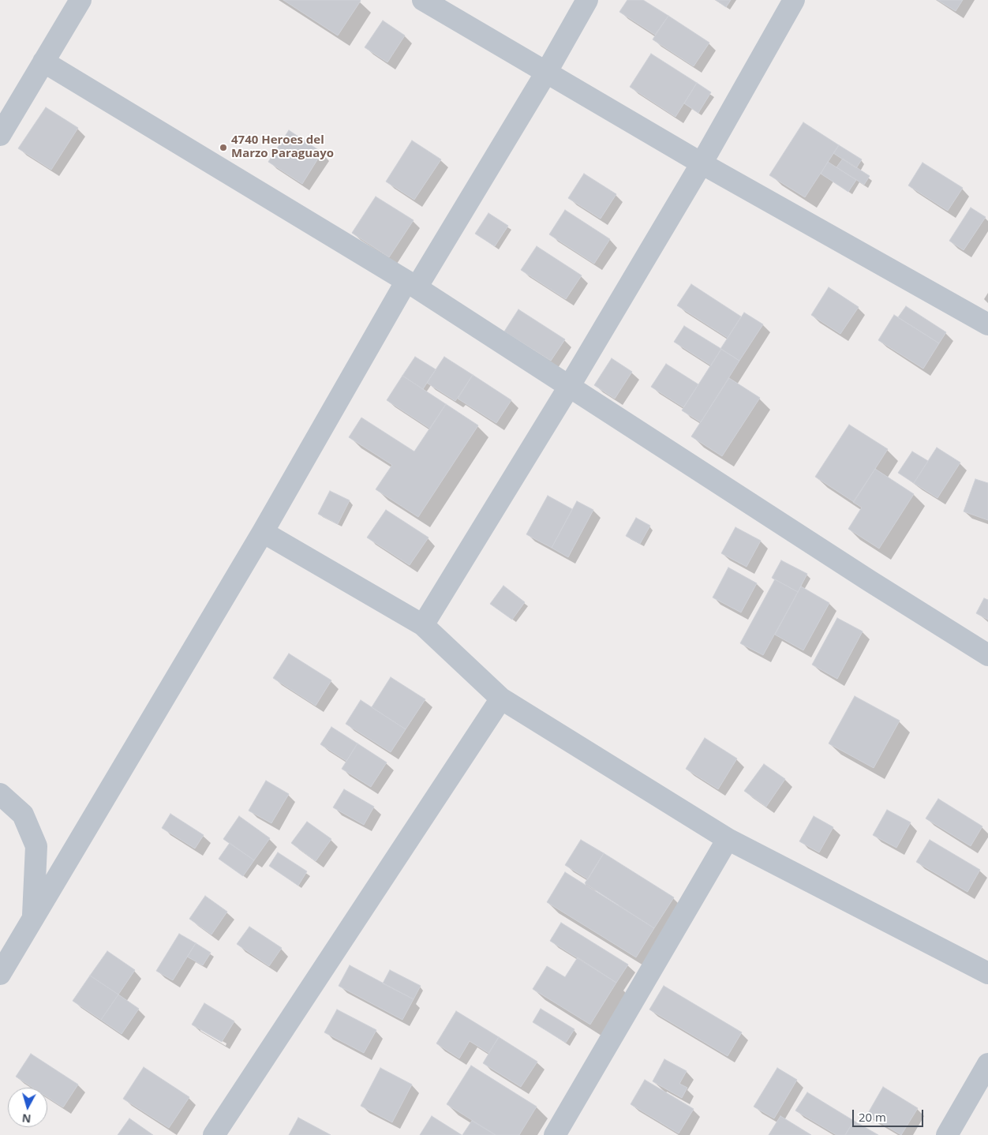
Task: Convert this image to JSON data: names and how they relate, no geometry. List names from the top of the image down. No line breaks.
{"places":["4740 Heroes del Marzo Paraguayo"],"scale_bar":"20 m","north":"bottom"}
